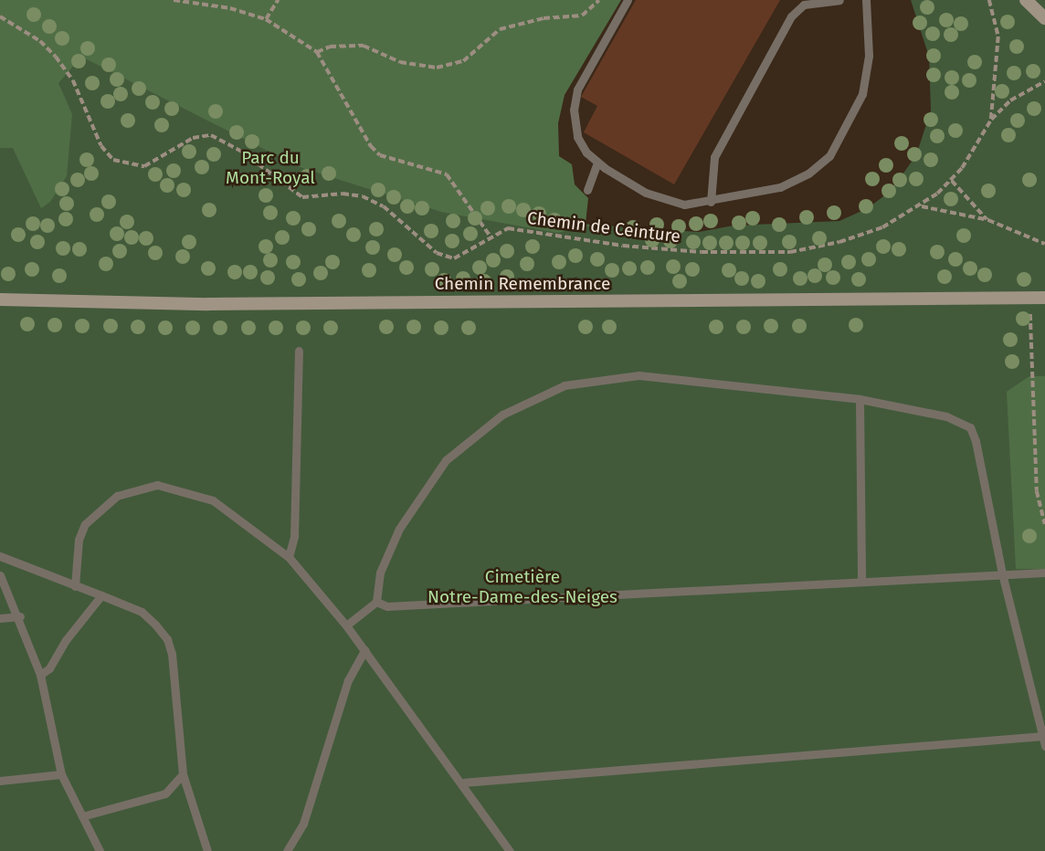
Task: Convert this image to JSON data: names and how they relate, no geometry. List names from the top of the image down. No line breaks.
{"streets":{"street":["Chemin Remembrance"],"path":["Chemin de Ceinture"]},"parks":["Parc du Mont-Royal","Cimetière Notre-Dame-des-Neiges"]}
